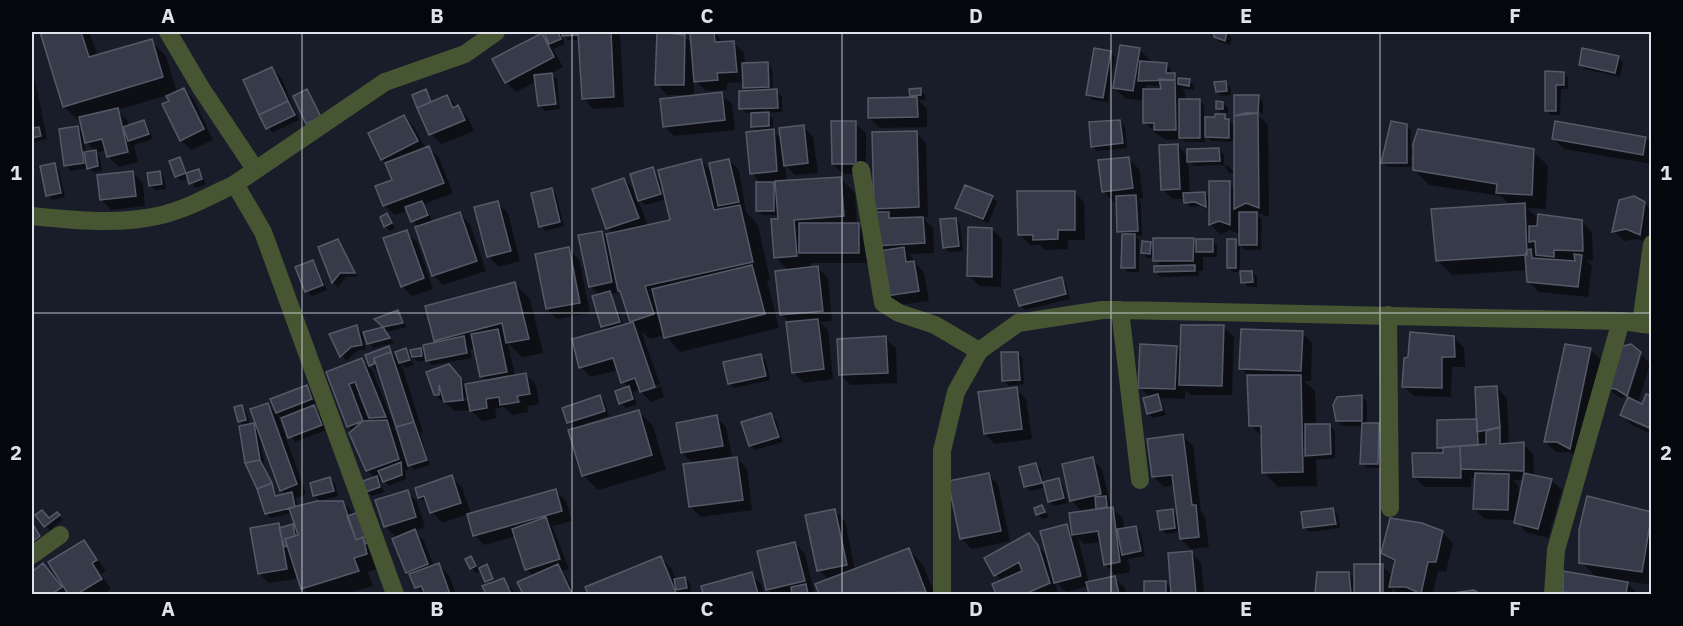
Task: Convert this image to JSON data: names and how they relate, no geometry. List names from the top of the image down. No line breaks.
{"grid":{"columns":["A","B","C","D","E","F"],"rows":["1","2"]}}
